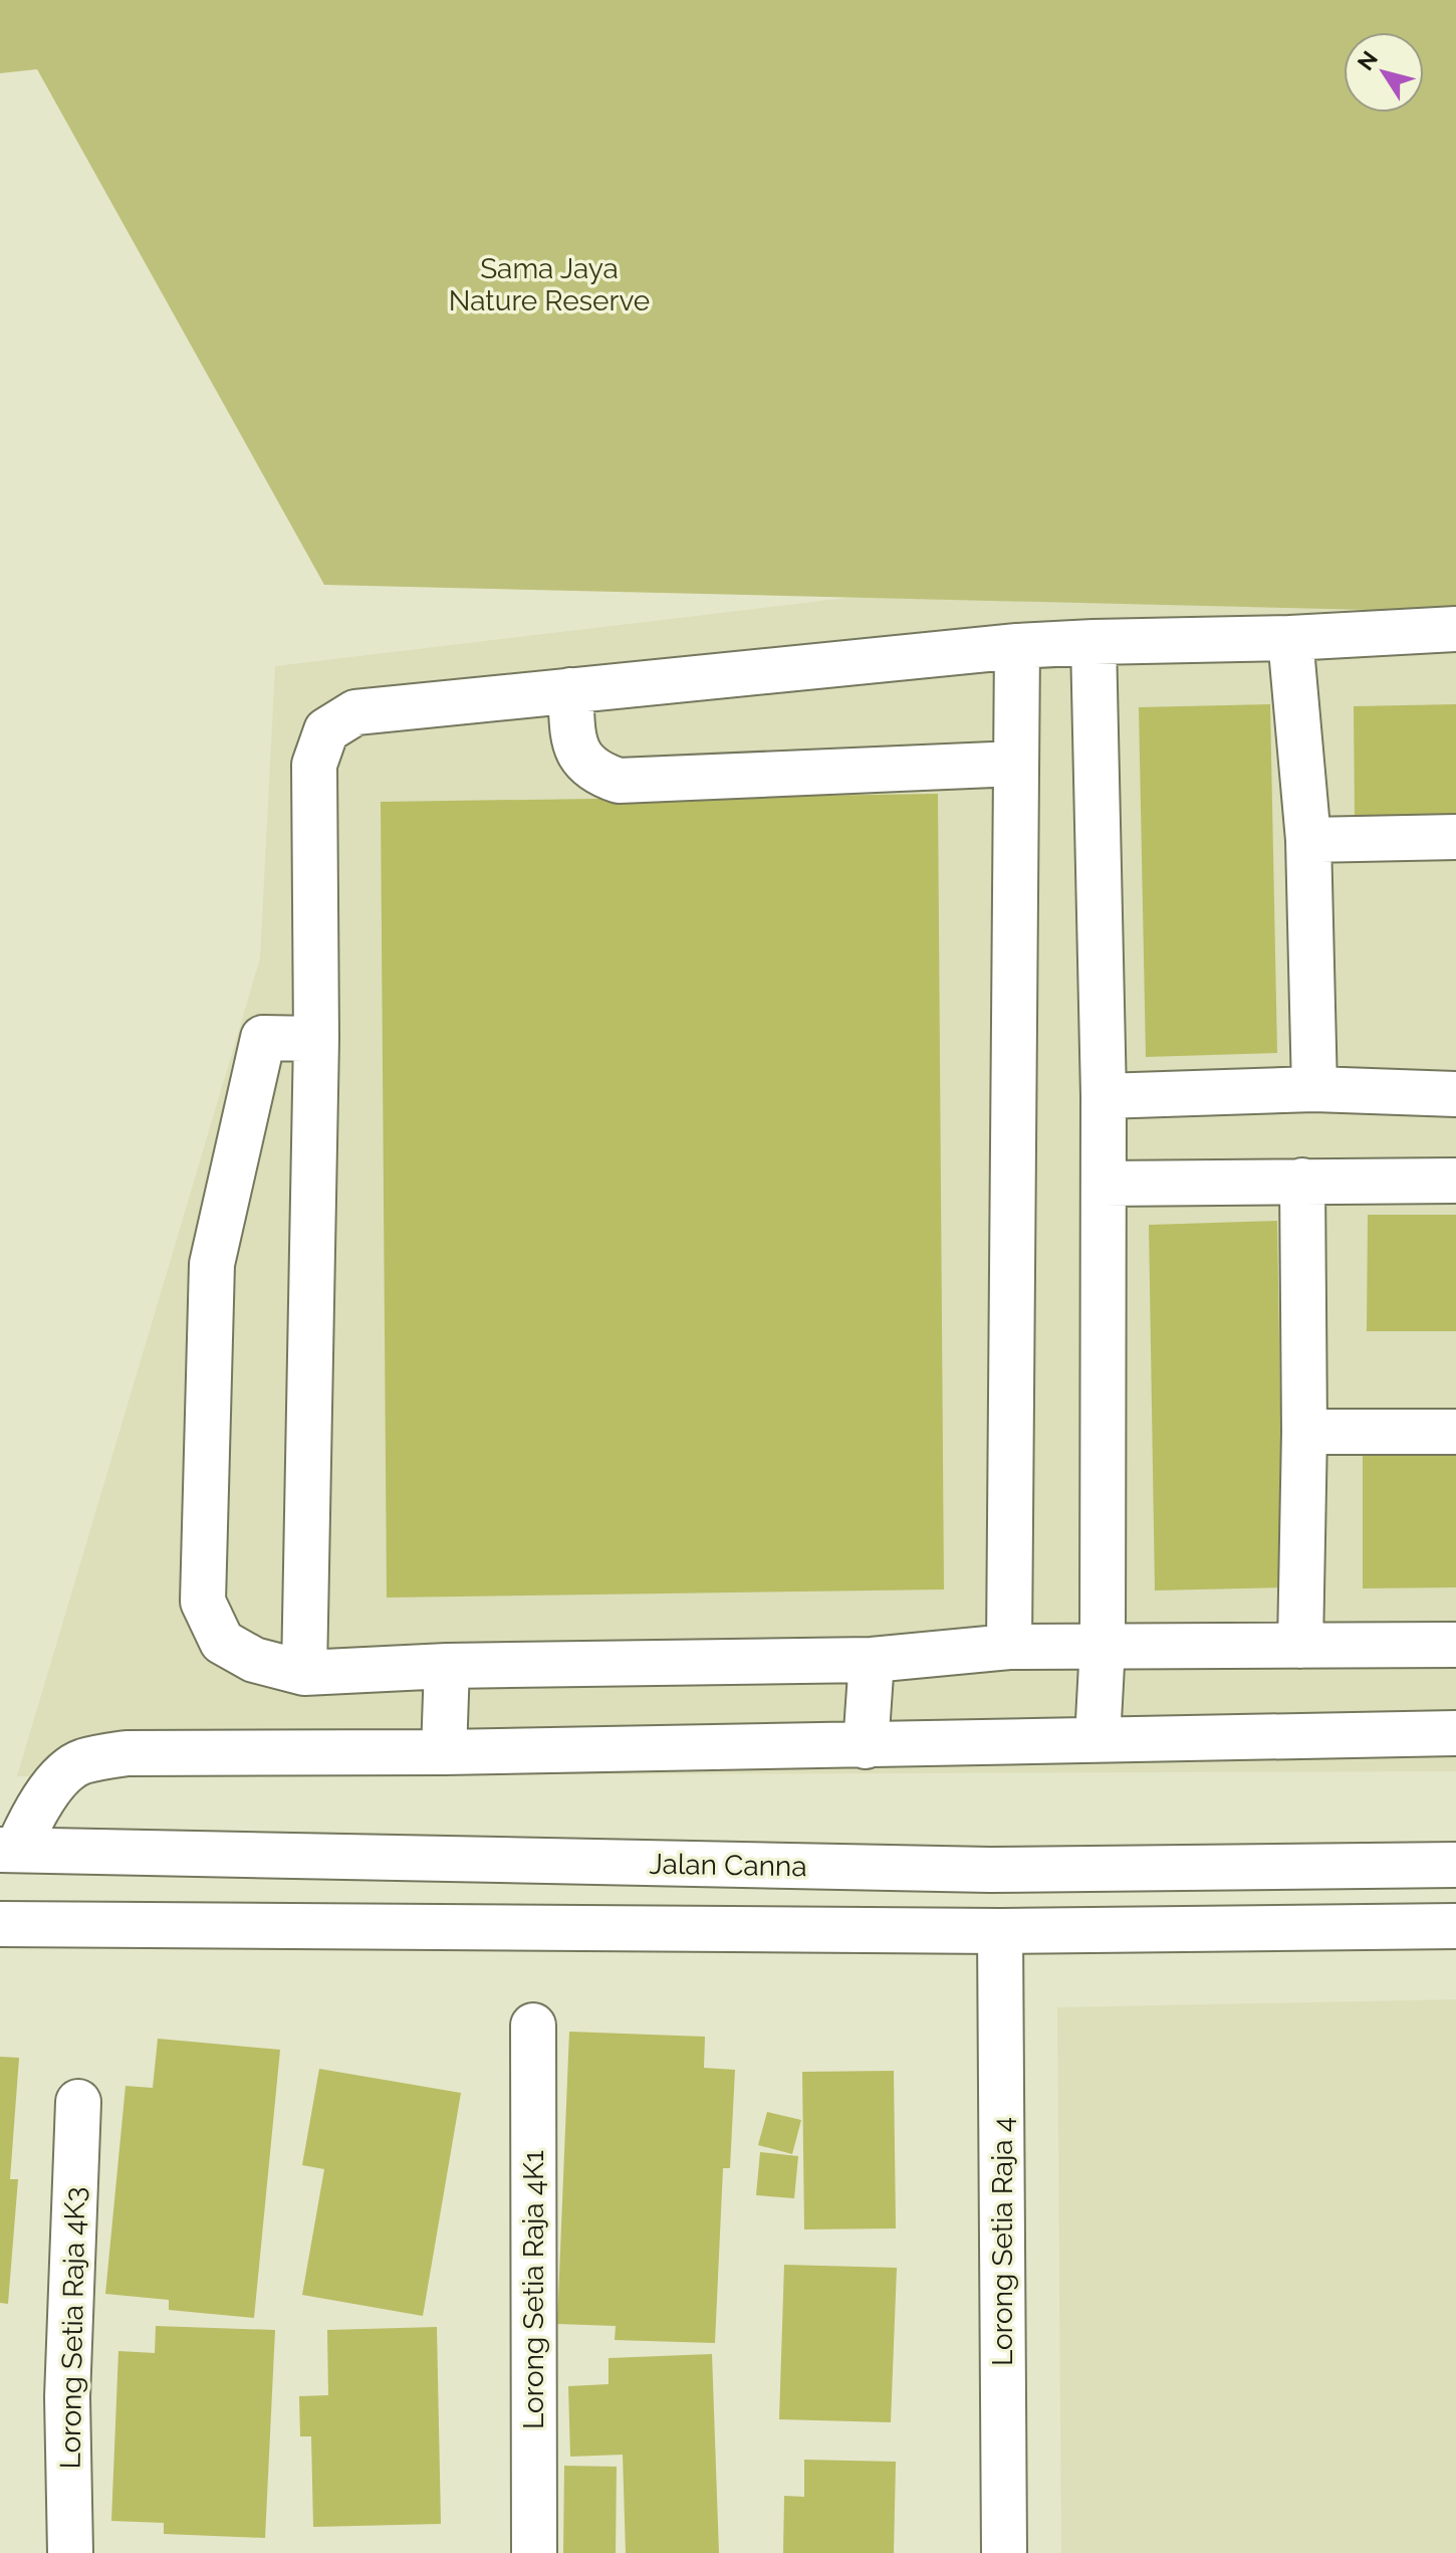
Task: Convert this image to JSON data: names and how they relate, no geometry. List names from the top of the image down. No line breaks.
{"streets":{"main road":["Jalan Canna","Lorong Setia Raja 4","Lorong Setia Raja 4K1","Lorong Setia Raja 4K3"]},"parks":["Sama Jaya Nature Reserve"],"north":"top left"}
